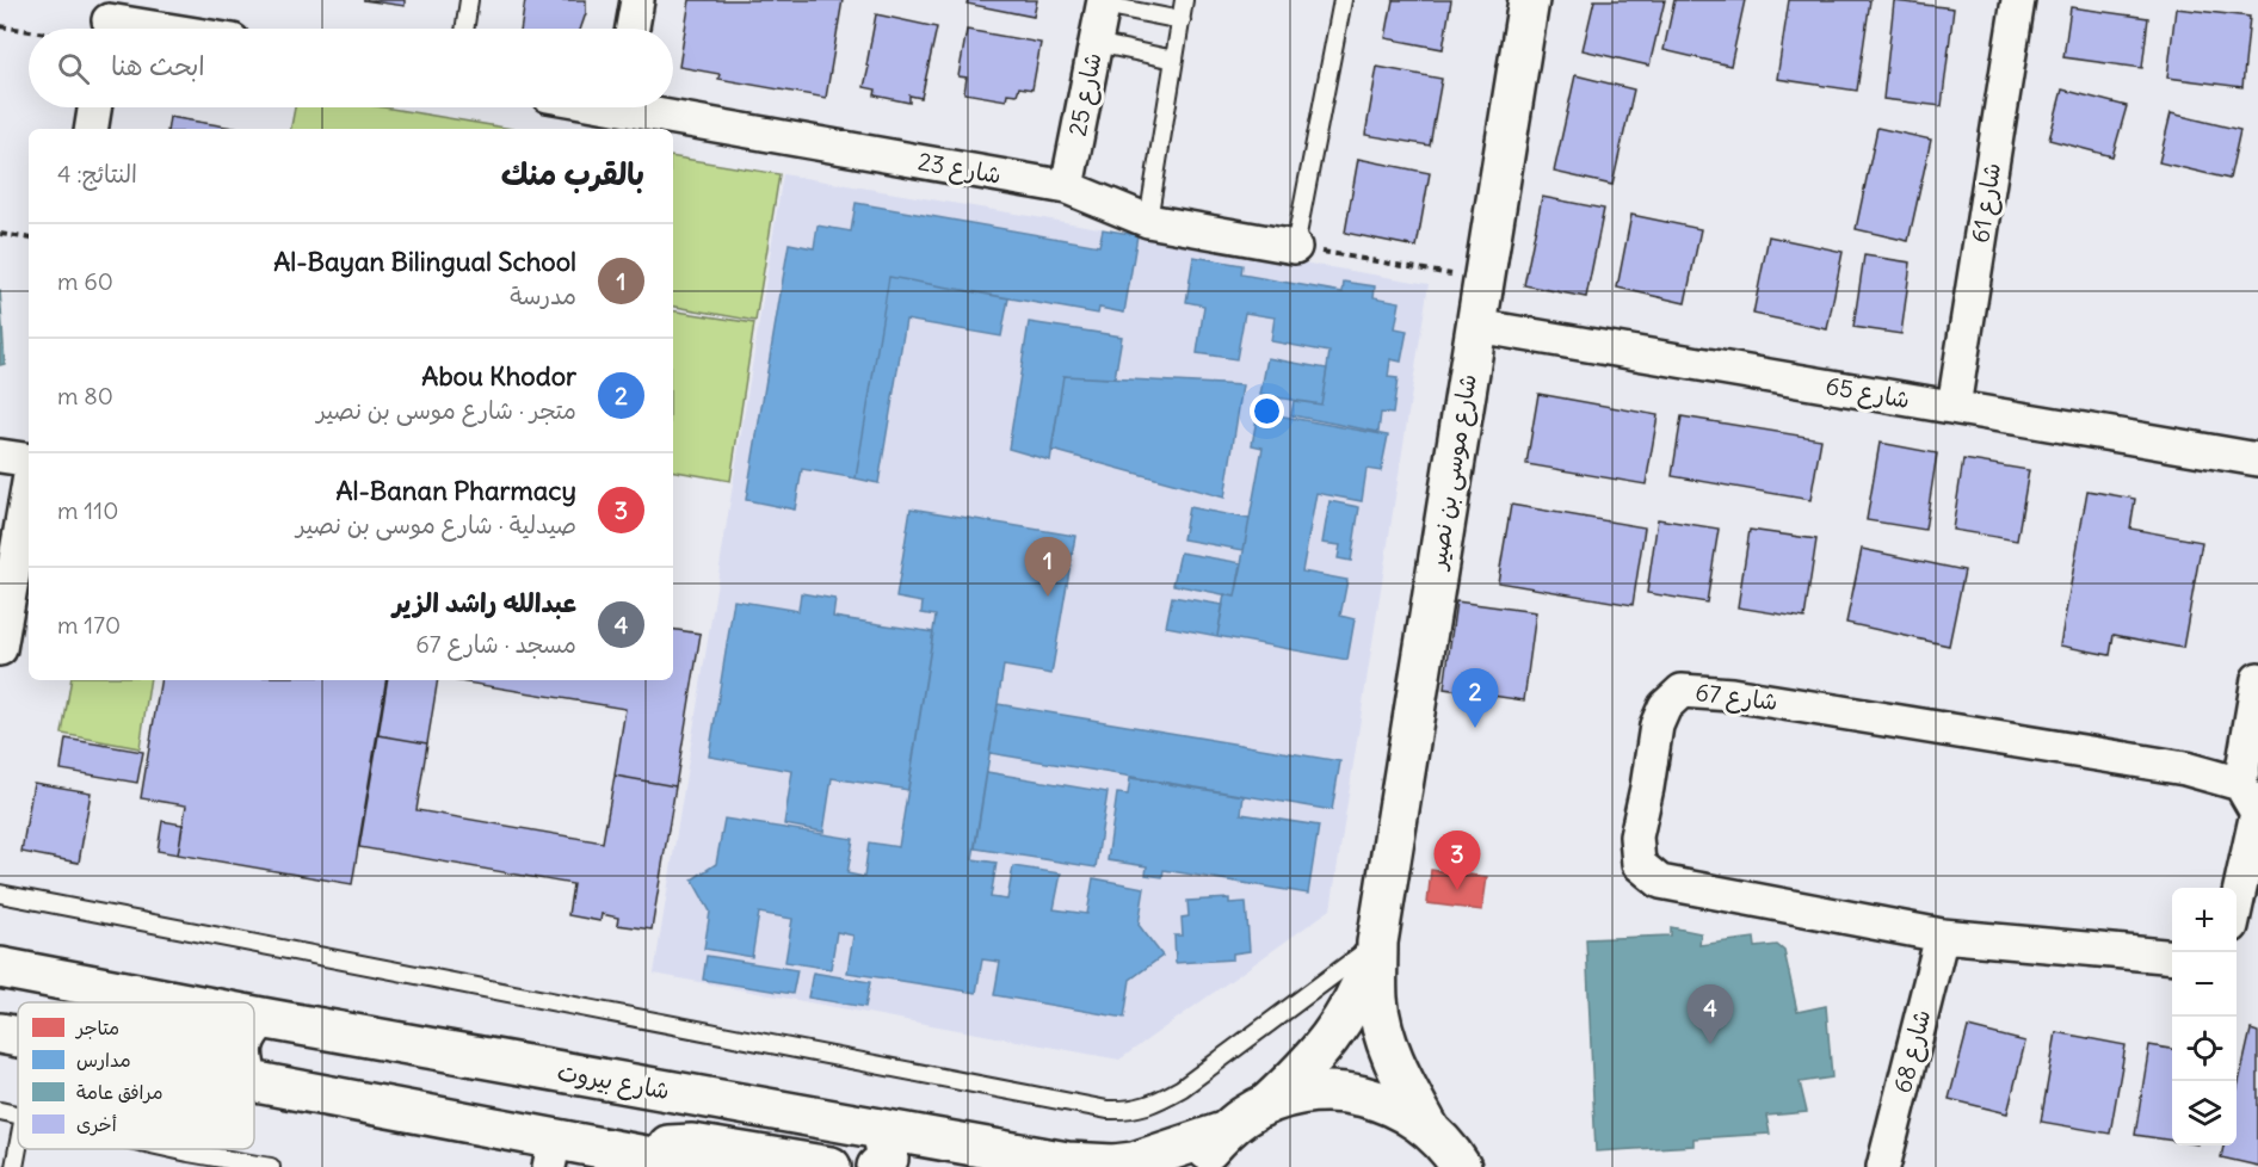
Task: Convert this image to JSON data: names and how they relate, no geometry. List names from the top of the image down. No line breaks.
{"streets":{"main road":["شارع موسى بن نصير","شارع بيروت"],"street":["شارع 25","شارع 23","شارع 61","شارع 65","شارع 67","شارع 68"]},"crossings":[["شارع 25","شارع 23"],["شارع 61","شارع 65"],["شارع 65","شارع موسى بن نصير"],["شارع 67","شارع 68"]],"legend":["متاجر","مدارس","مرافق عامة","أخرى"],"page":{"search":"ابحث هنا","heading":["بالقرب منك","النتائج: 4"],"list":[{"mark":"1","name":"Al-Bayan Bilingual School","note":"مدرسة","value":"60 m"},{"mark":"2","name":"Abou Khodor","note":"متجر · شارع موسى بن نصير","value":"80 m"},{"mark":"3","name":"Al-Banan Pharmacy","note":"صيدلية · شارع موسى بن نصير","value":"110 m"},{"mark":"4","name":"عبدالله راشد الزير","note":"مسجد · شارع 67","value":"170 m"}],"pins":["1","2","3","4"],"map_buttons":["+","−"]}}
